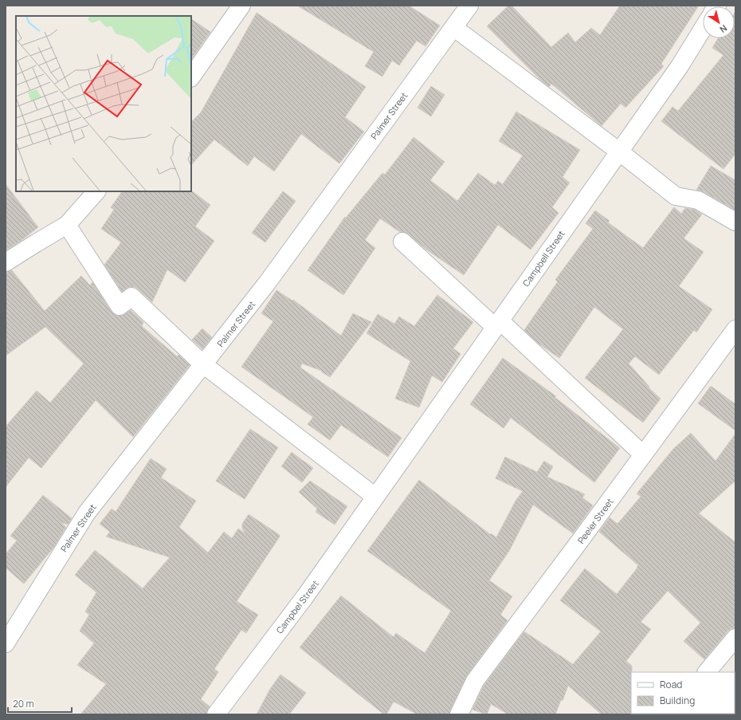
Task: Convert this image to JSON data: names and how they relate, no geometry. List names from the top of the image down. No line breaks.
{"streets":{"street":["Palmer Street","Campbell Street","Peeler Street","Campbel Street"]},"crossings":[["Campbell Street","Campbel Street"]],"legend":["Road","Building"],"scale_bar":"20 m","north":"bottom right"}
